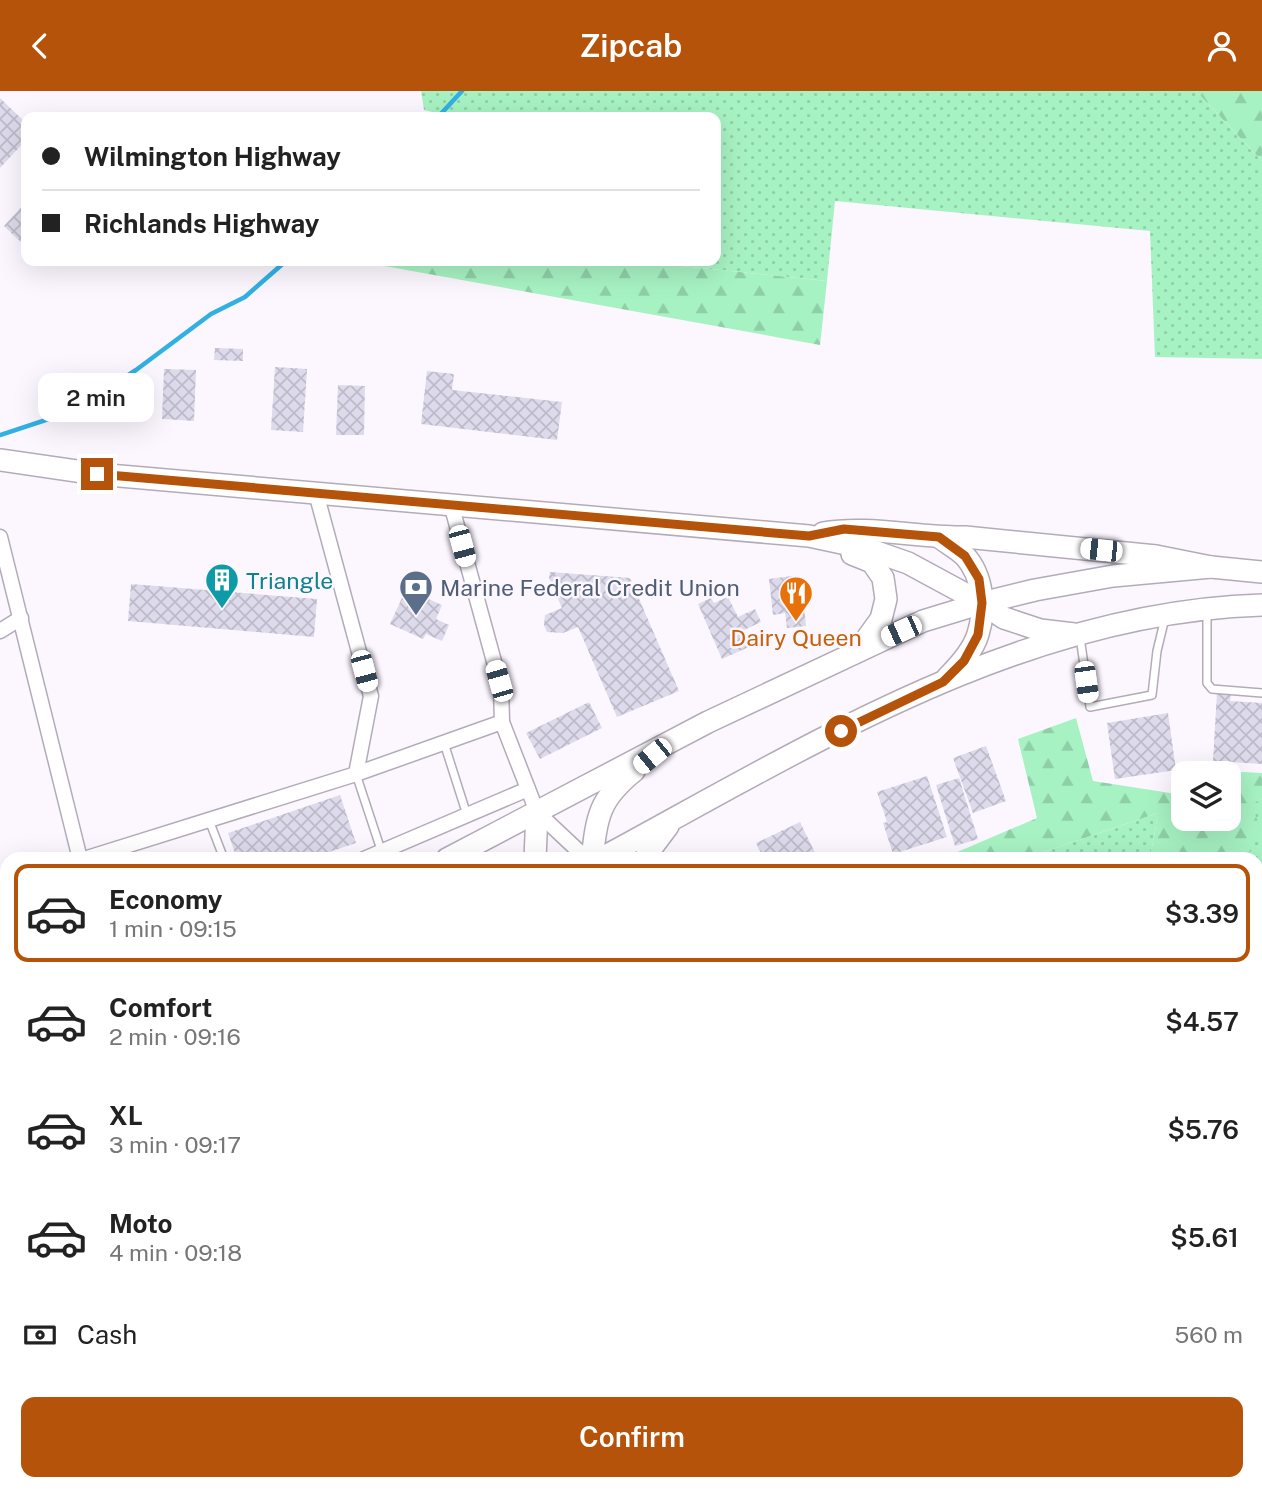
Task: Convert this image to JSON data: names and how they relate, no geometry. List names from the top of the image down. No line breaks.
{"places":{"building":["Triangle"],"bank":["Marine Federal Credit Union"],"restaurant":["Dairy Queen"]},"page":{"header":"Zipcab","banner":["Wilmington Highway","Richlands Highway"],"bubble":"2 min","list":[{"name":"Economy","note":"1 min · 09:15","value":"$3.39"},{"name":"Comfort","note":"2 min · 09:16","value":"$4.57"},{"name":"XL","note":"3 min · 09:17","value":"$5.76"},{"name":"Moto","note":"4 min · 09:18","value":"$5.61"}],"pay":["Cash","560 m"],"buttons":"Confirm"}}
